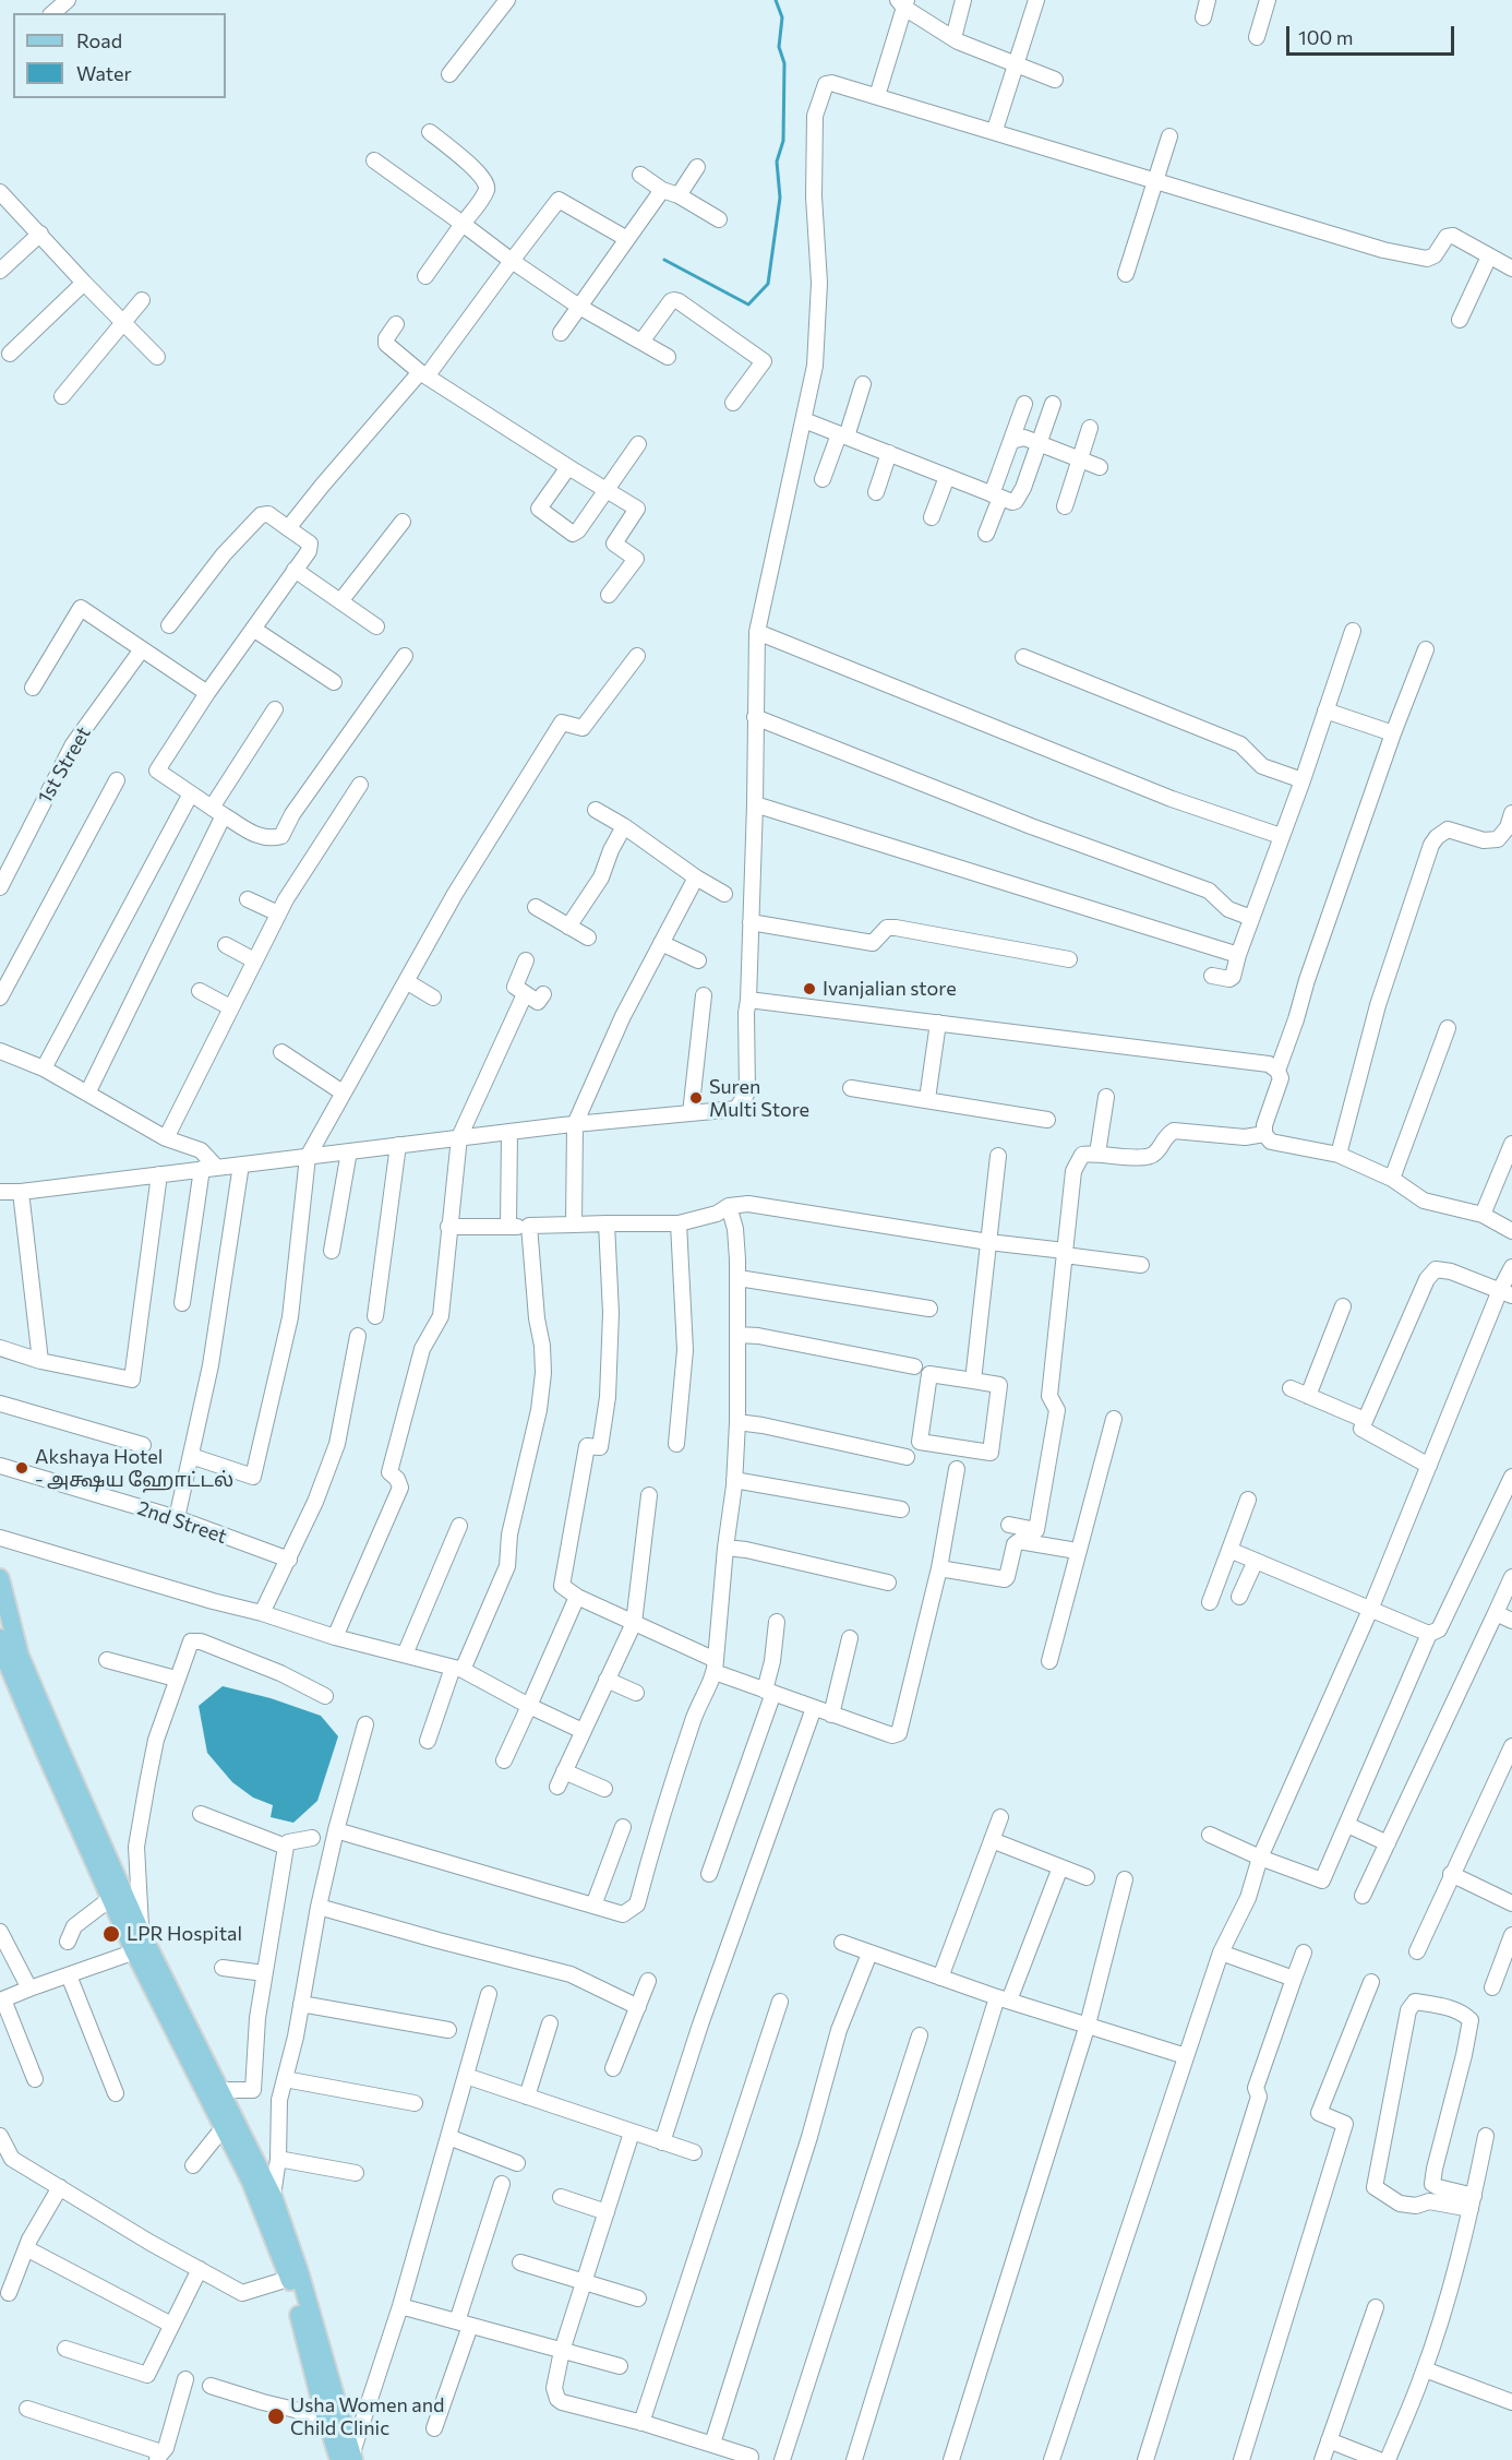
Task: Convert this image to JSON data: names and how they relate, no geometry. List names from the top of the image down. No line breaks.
{"streets":{"street":["1st Street","2nd Street"]},"places":["Ivanjalian store","Suren Multi Store","Akshaya Hotel - அக்ஷய ஹோட்டல்","LPR Hospital","Usha Women and Child Clinic"],"legend":["Road","Water"],"scale_bar":"100 m"}
